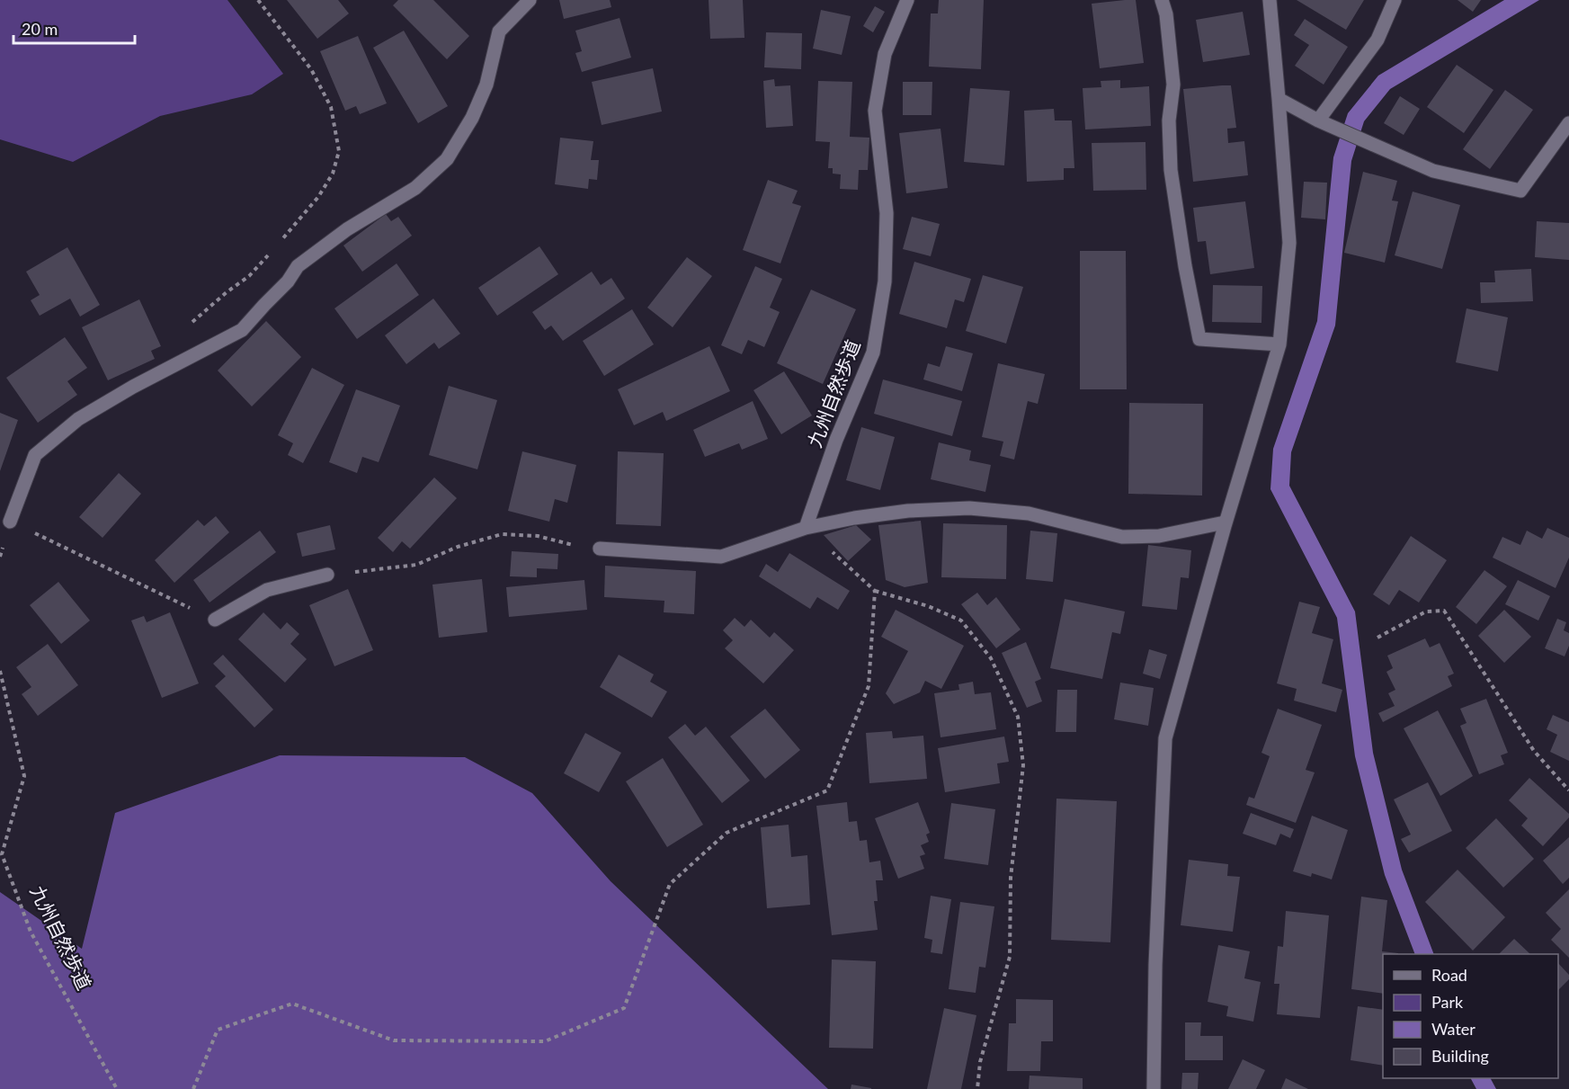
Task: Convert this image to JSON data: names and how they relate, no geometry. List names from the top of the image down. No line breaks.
{"streets":{"street":["九州自然歩道"]},"legend":["Road","Park","Water","Building"],"scale_bar":"20 m"}
